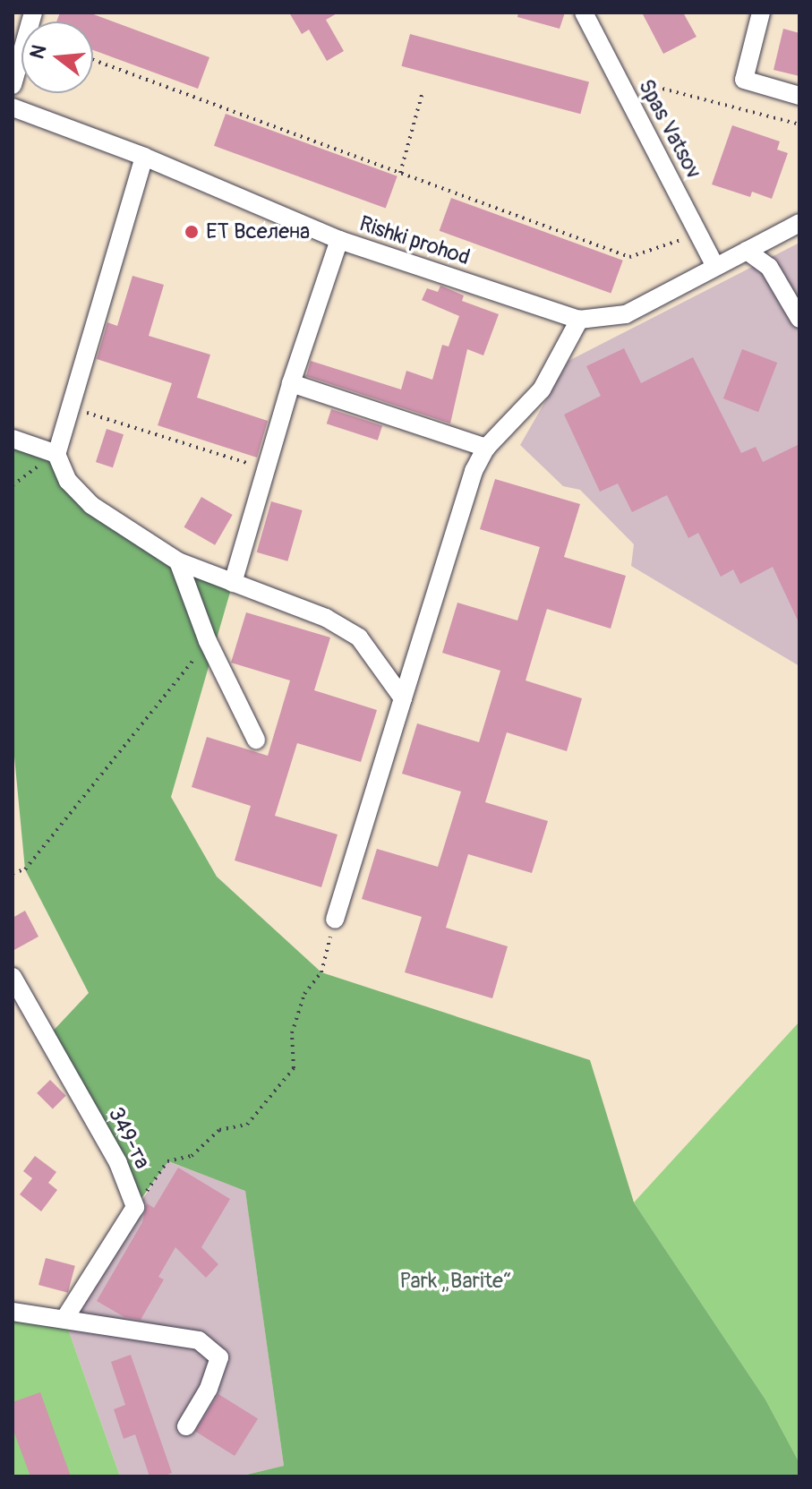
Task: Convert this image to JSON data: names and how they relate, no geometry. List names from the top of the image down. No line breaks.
{"streets":{"street":["Spas Vatsov","Rishki prohod","349-та"]},"crossings":[["Spas Vatsov","Rishki prohod"]],"parks":["Park „Barite“"],"places":["ЕТ Вселена"],"north":"left"}
